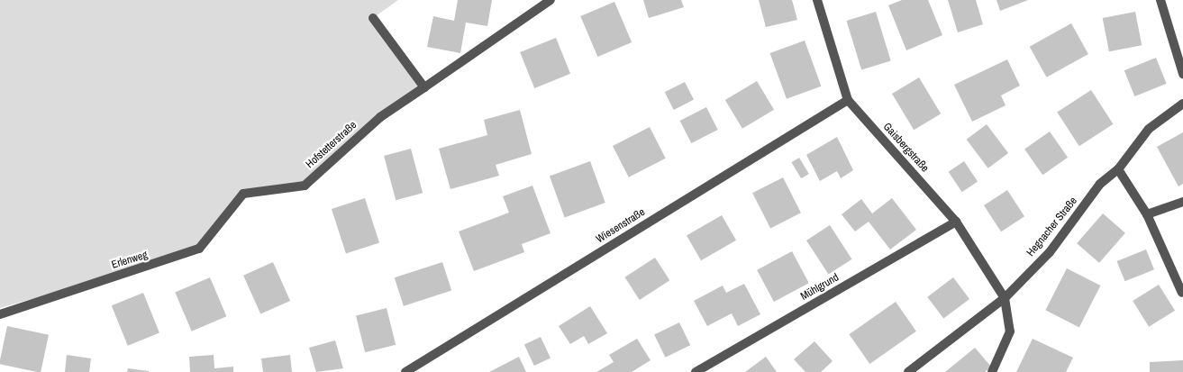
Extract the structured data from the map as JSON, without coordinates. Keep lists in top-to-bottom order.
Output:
{
  "streets": {
    "street": [
      "Hofstetterstraße",
      "Gaisbergstraße",
      "Wiesenstraße",
      "Hegnacher Straße",
      "Erlenweg",
      "Mühlgrund"
    ]
  },
  "crossings": [
    ["Hofstetterstraße", "Erlenweg"],
    ["Gaisbergstraße", "Wiesenstraße"],
    ["Gaisbergstraße", "Hegnacher Straße"],
    ["Gaisbergstraße", "Mühlgrund"]
  ]
}
